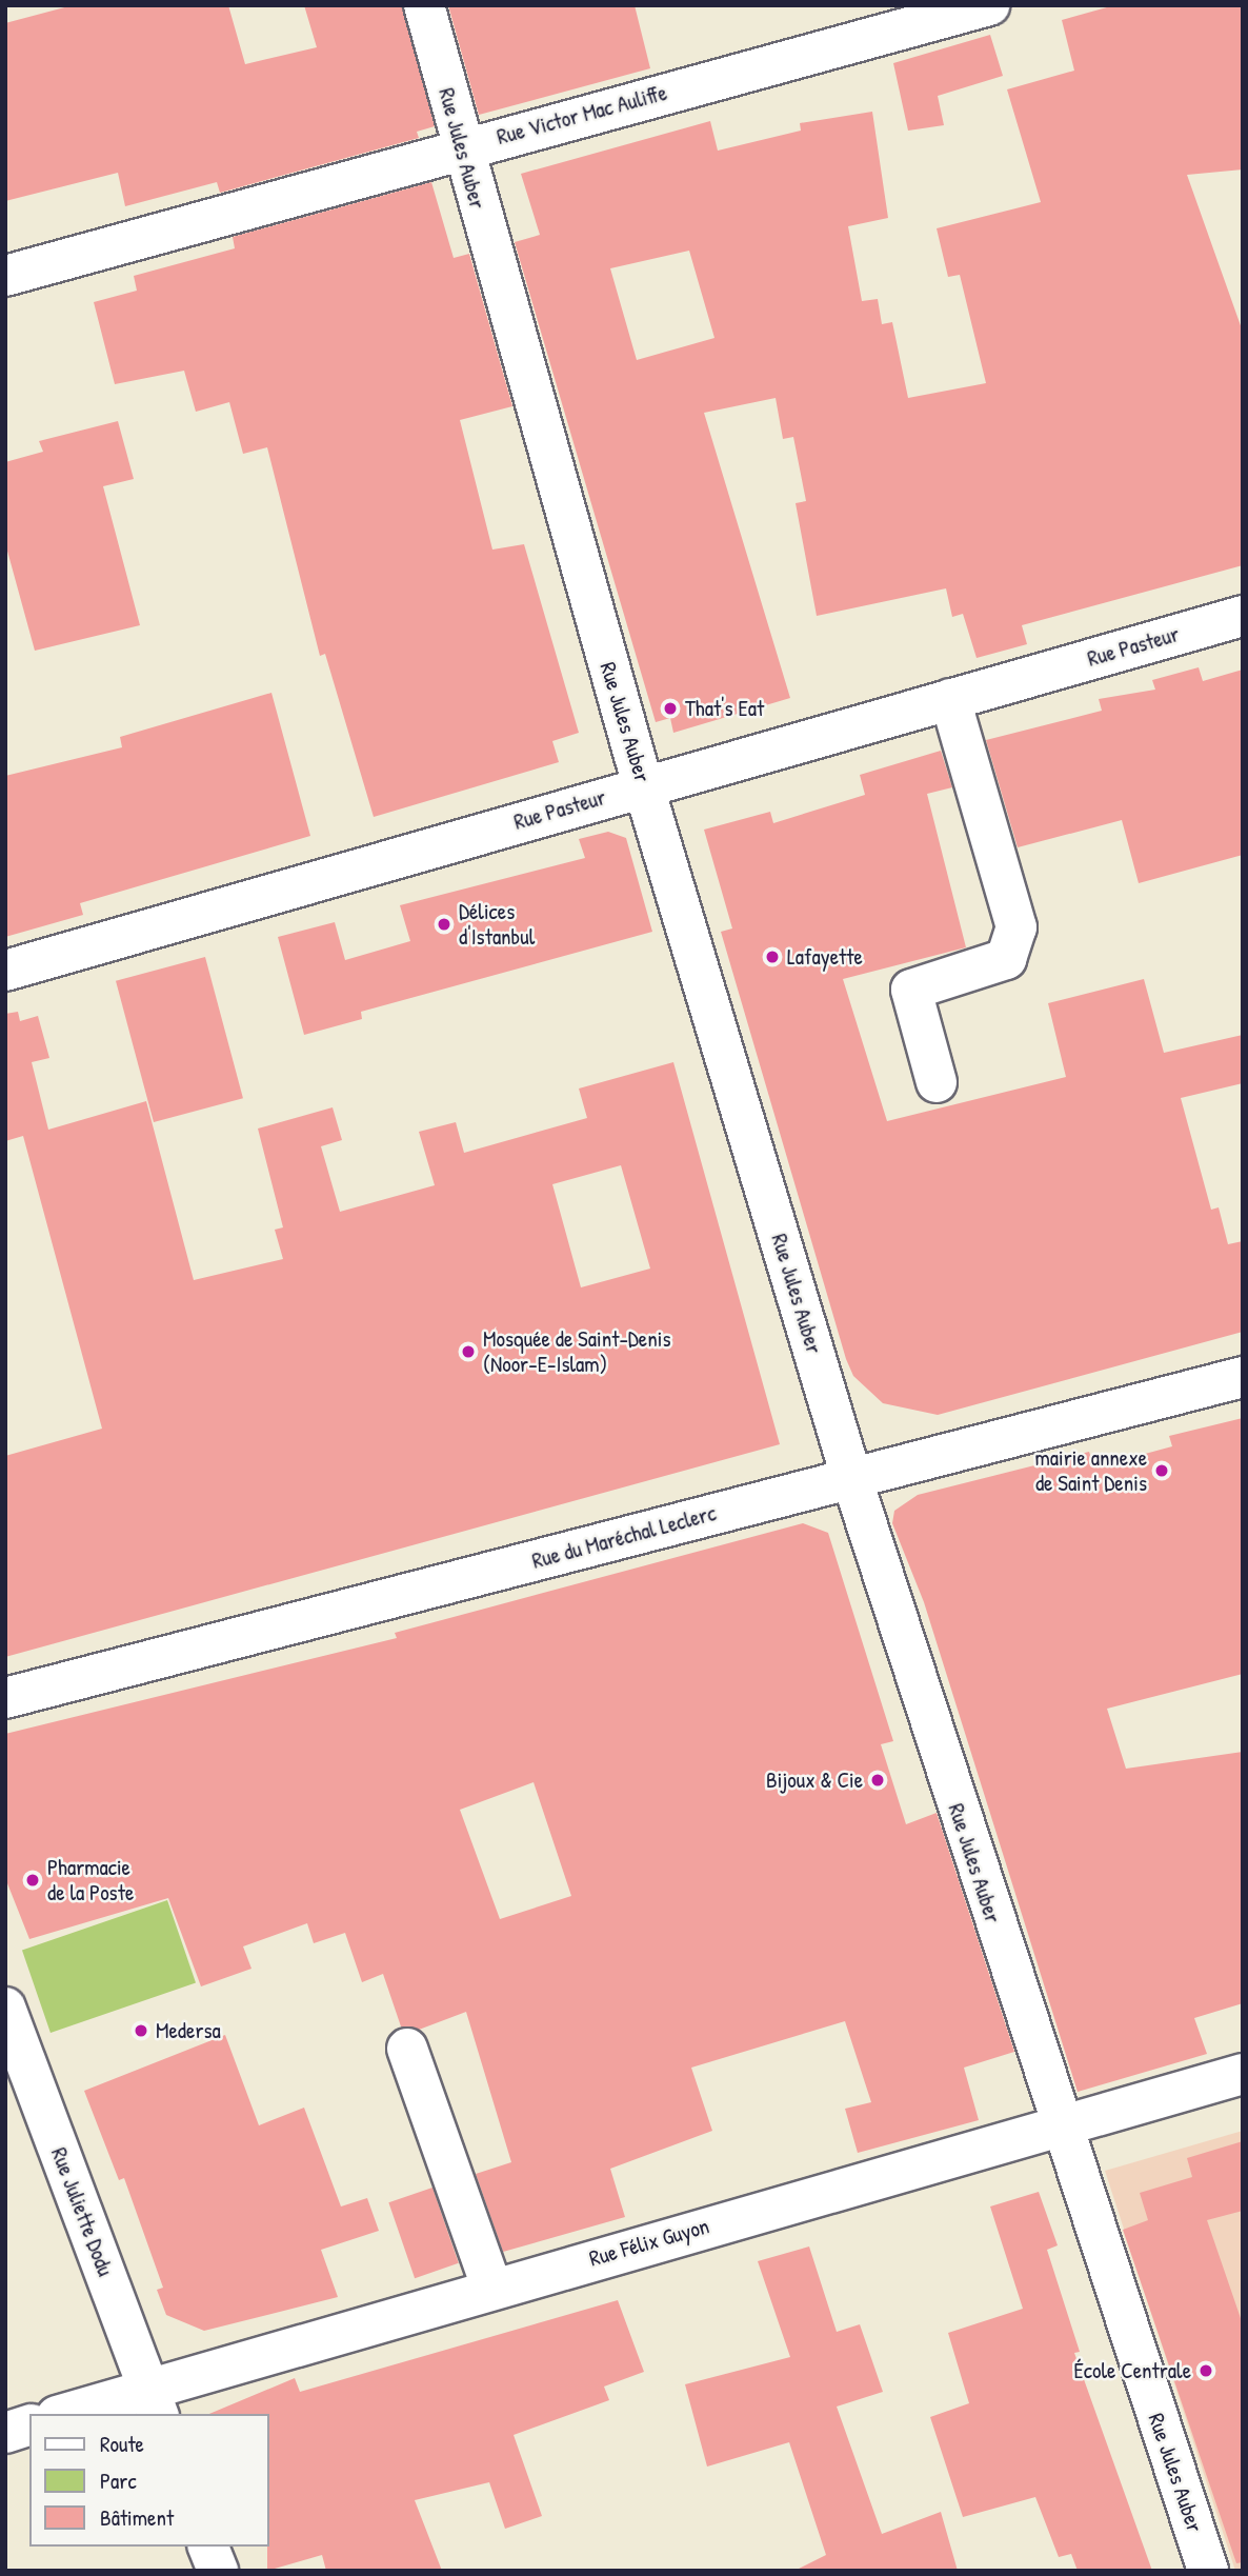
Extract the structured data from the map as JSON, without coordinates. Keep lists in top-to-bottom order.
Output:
{
  "streets": {
    "street": [
      "Rue Victor Mac Auliffe",
      "Rue Jules Auber",
      "Rue Pasteur",
      "Rue du Maréchal Leclerc",
      "Rue Juliette Dodu",
      "Rue Félix Guyon"
    ]
  },
  "crossings": [
    ["Rue Victor Mac Auliffe", "Rue Jules Auber"],
    ["Rue Jules Auber", "Rue Pasteur"],
    ["Rue Jules Auber", "Rue du Maréchal Leclerc"],
    ["Rue Jules Auber", "Rue Félix Guyon"],
    ["Rue Juliette Dodu", "Rue Félix Guyon"]
  ],
  "places": [
    "That's Eat",
    "Délices d'Istanbul",
    "Lafayette",
    "Mosquée de Saint-Denis (Noor-E-Islam)",
    "mairie annexe de Saint Denis",
    "Bijoux & Cie",
    "Pharmacie de la Poste",
    "Medersa",
    "École Centrale"
  ],
  "legend": ["Route", "Parc", "Bâtiment"]
}
